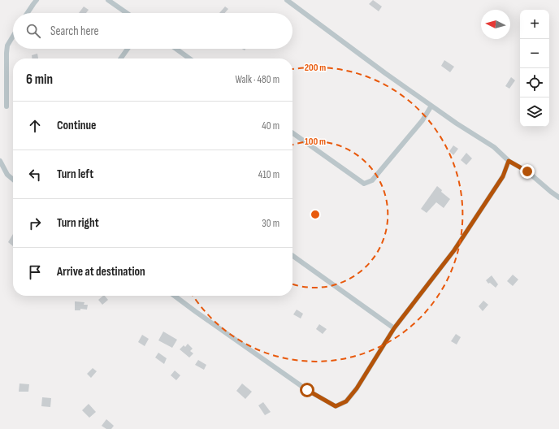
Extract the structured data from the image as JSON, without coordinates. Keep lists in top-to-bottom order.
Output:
{
  "north": "left",
  "page": {
    "map_buttons": ["+", "−"],
    "search": "Search here",
    "heading": ["6 min", "Walk · 480 m"],
    "list": [
      ["Continue", "40 m"],
      ["Turn left", "410 m"],
      ["Turn right", "30 m"],
      "Arrive at destination"
    ]
  },
  "rings": ["200 m", "100 m"]
}
